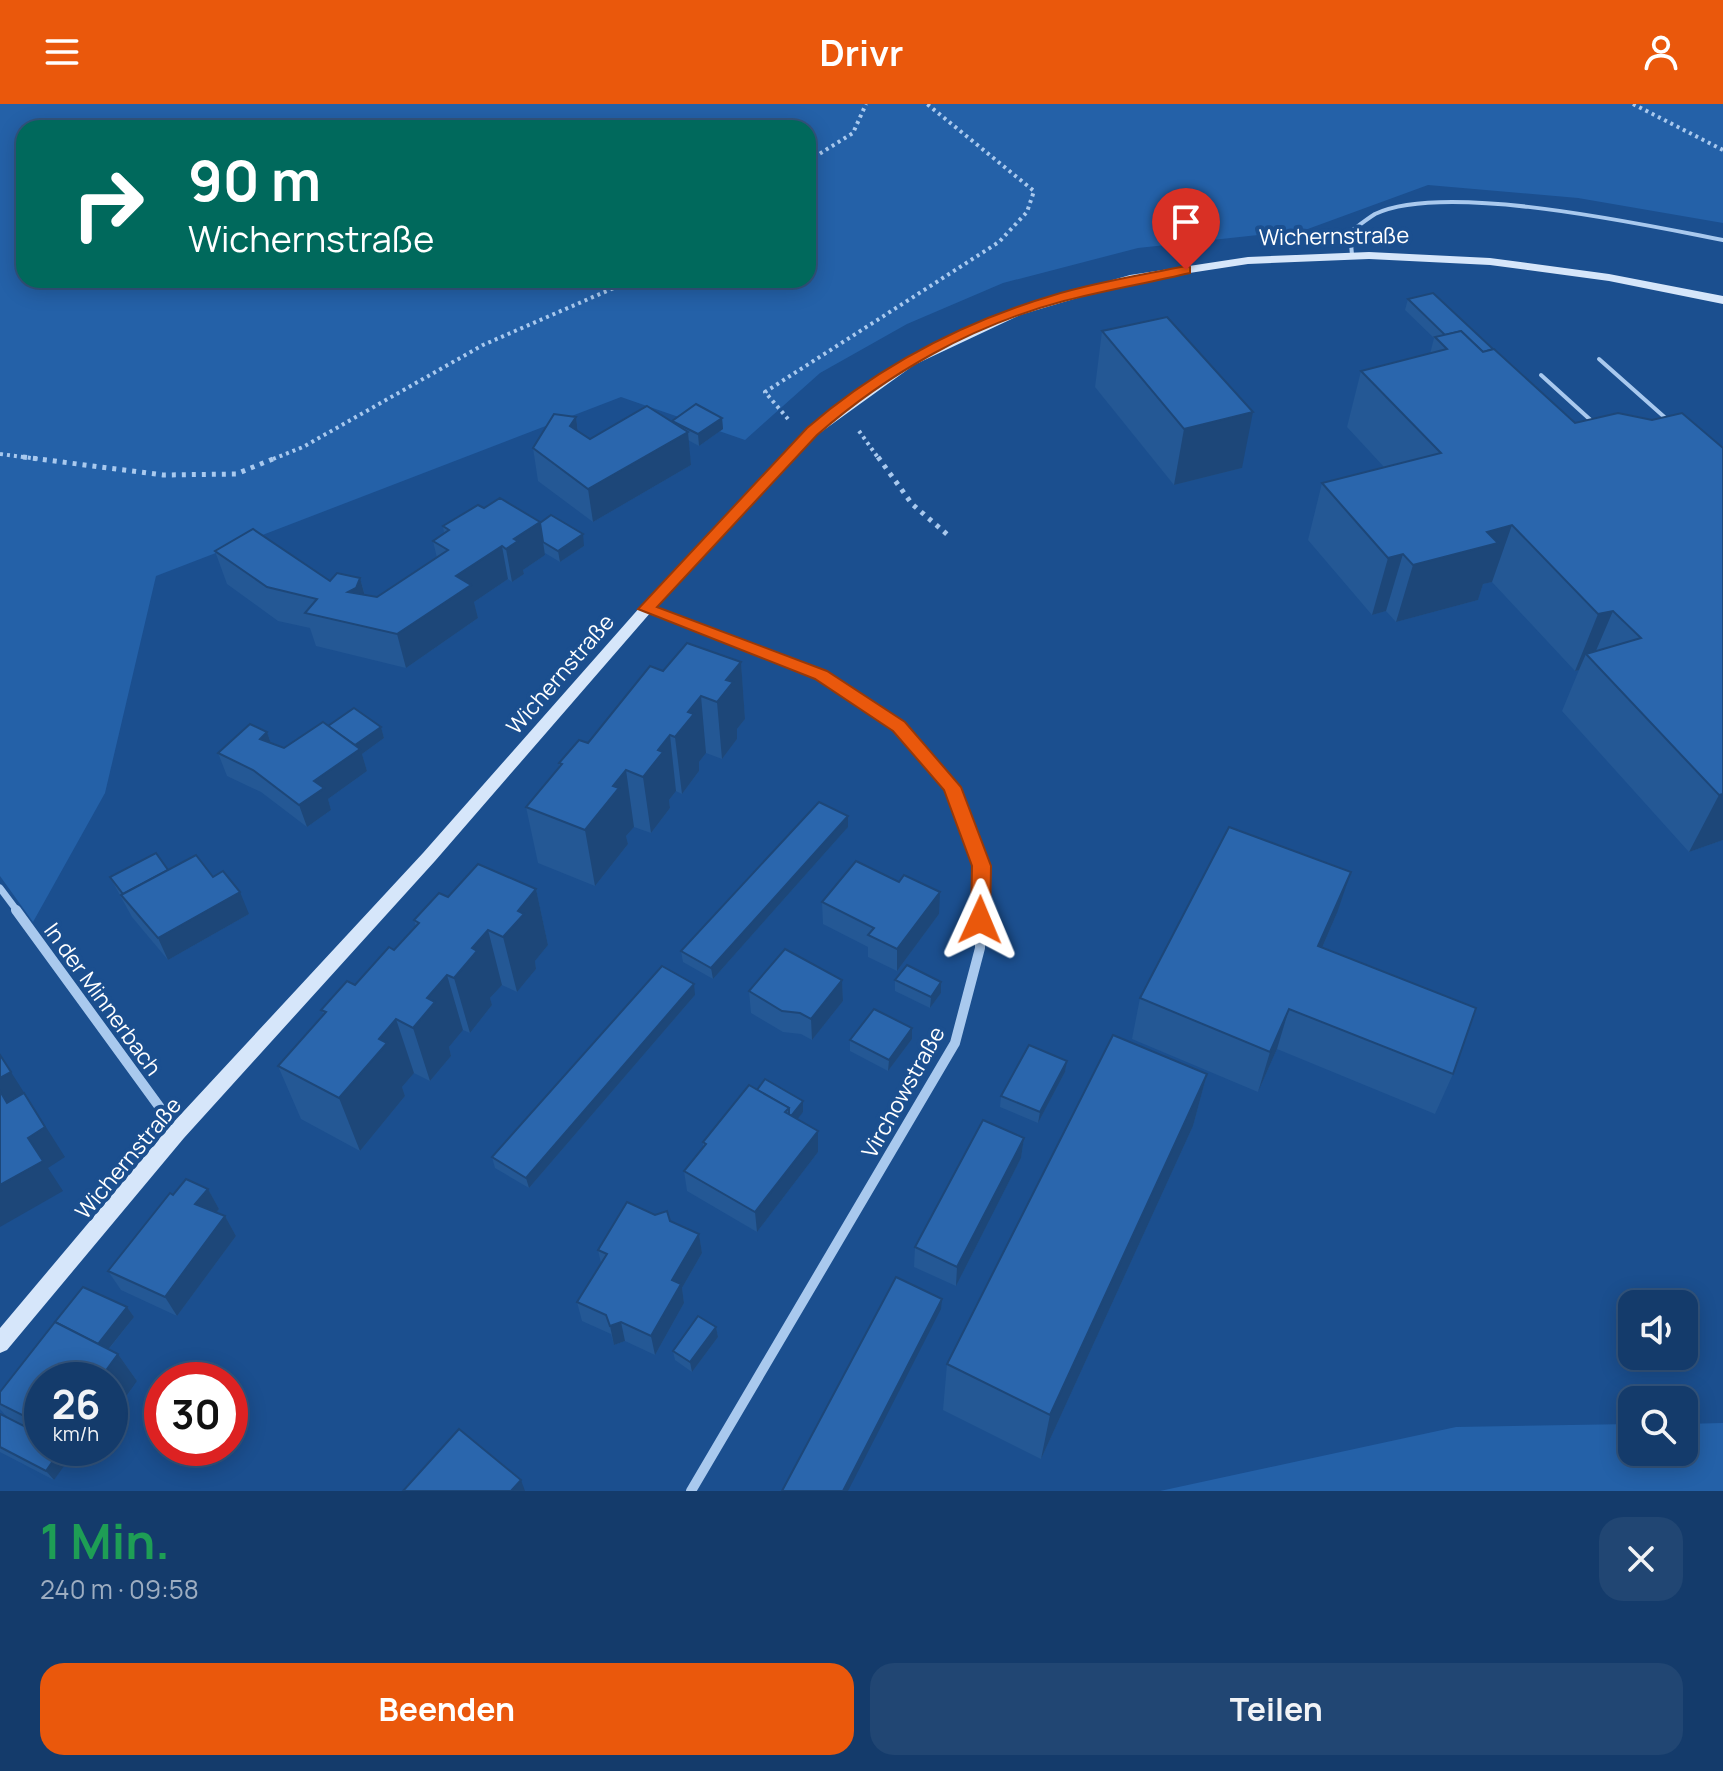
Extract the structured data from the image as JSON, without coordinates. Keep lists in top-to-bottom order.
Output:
{
  "streets": {
    "street": ["Wichernstraße", "In der Minnerbach", "Virchowstraße"]
  },
  "crossings": [
    ["Wichernstraße", "In der Minnerbach"],
    ["Wichernstraße", "Virchowstraße"]
  ],
  "page": {
    "header": "Drivr",
    "turn": ["90 m", "Wichernstraße"],
    "speed": "26 km/h",
    "limit": "30",
    "heading": ["1 Min.", "240 m · 09:58"],
    "buttons": ["Beenden", "Teilen"]
  }
}
